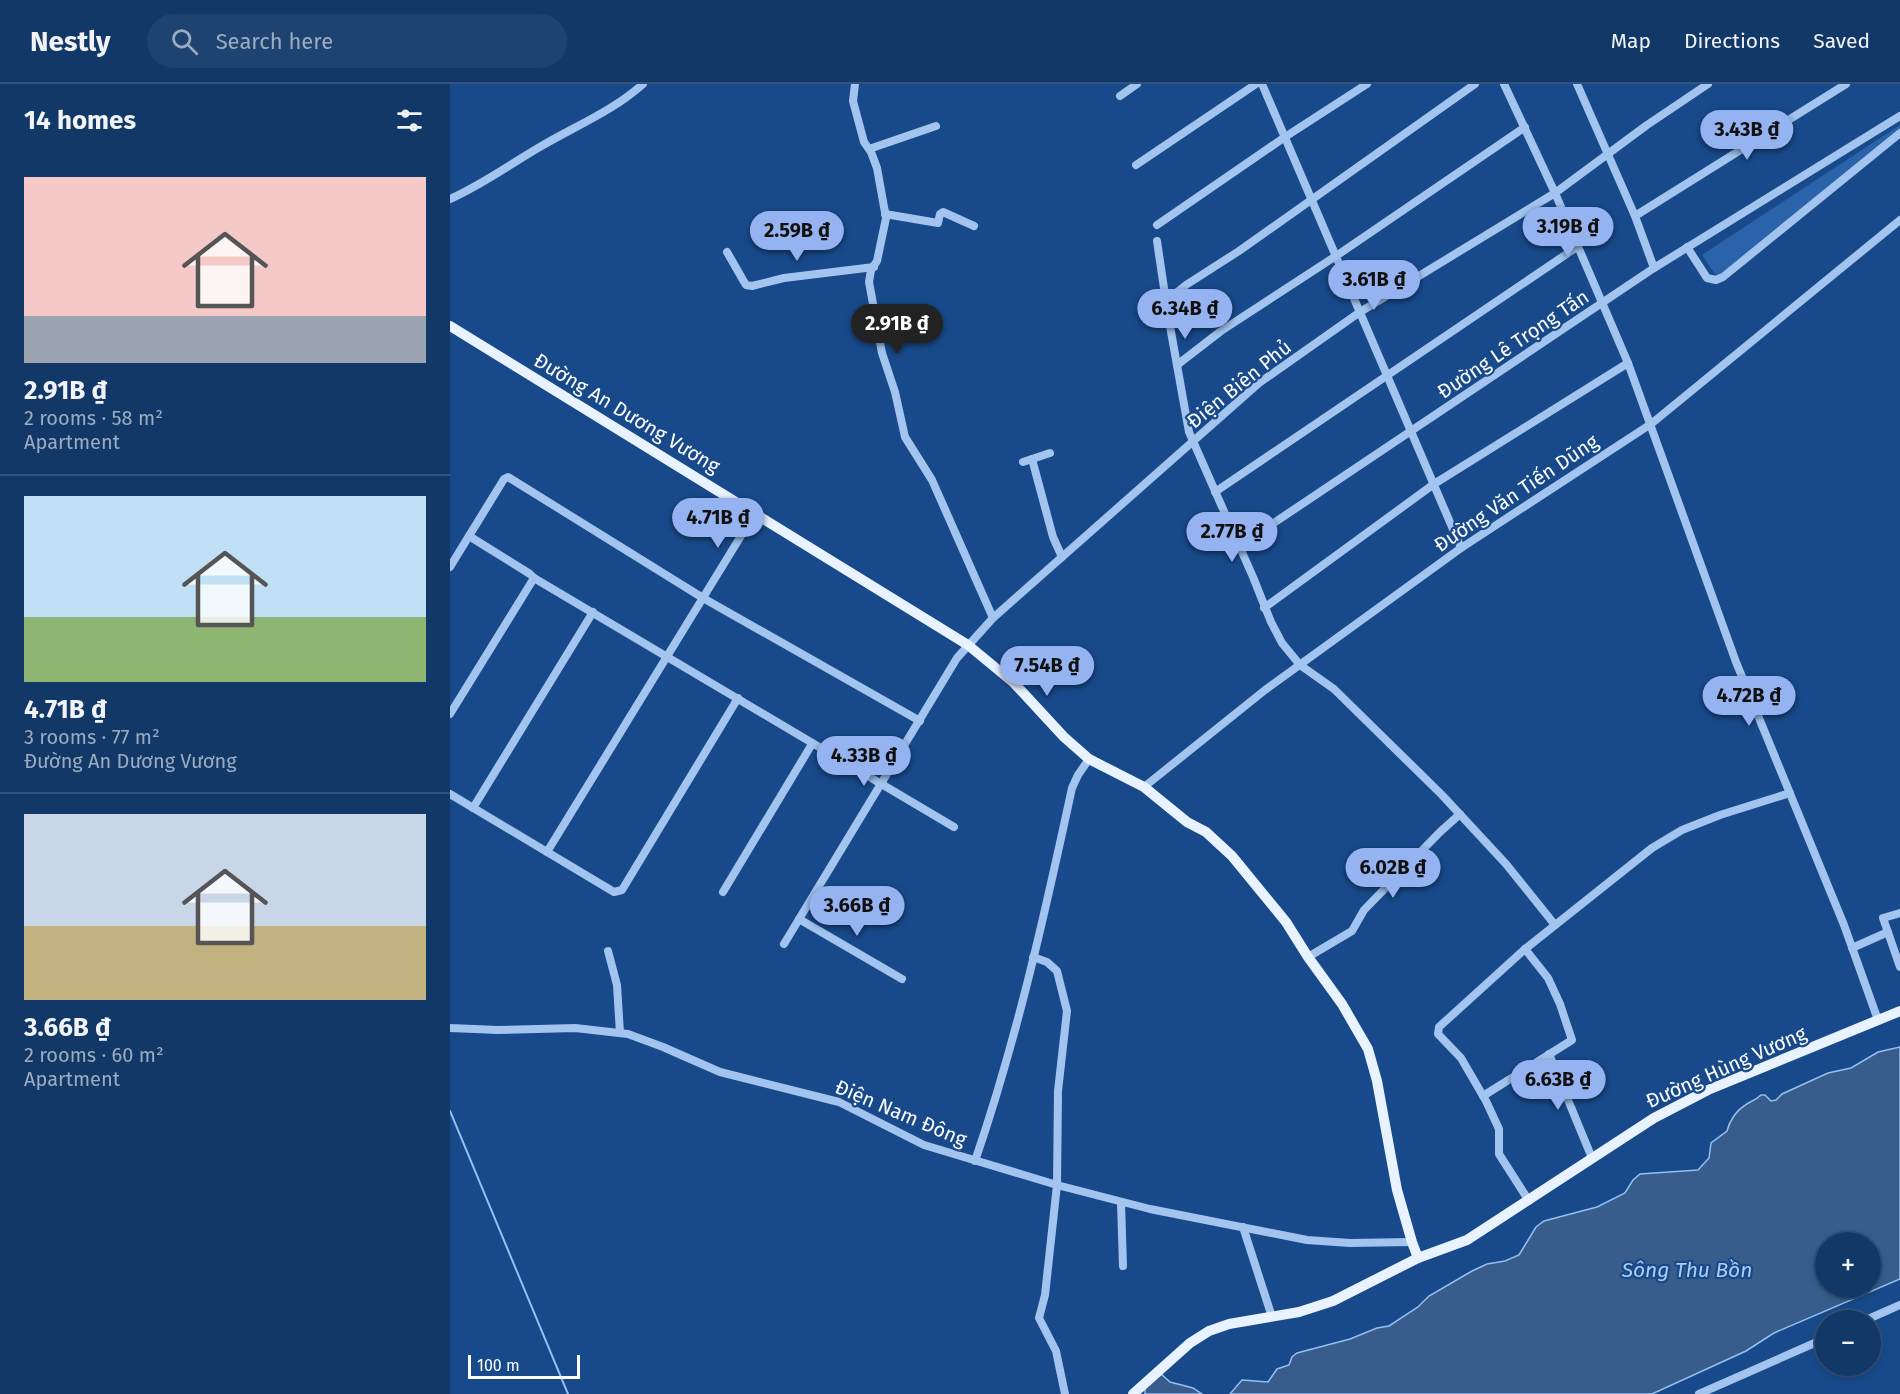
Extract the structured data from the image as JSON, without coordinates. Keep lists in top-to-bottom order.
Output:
{
  "streets": {
    "main road": ["Đường An Dương Vương", "Đường Hùng Vương"],
    "street": [
      "Đường Lê Trọng Tấn",
      "Điện Biên Phủ",
      "Đường Văn Tiến Dũng",
      "Điện Nam Đông"
    ]
  },
  "crossings": [
    ["Điện Biên Phủ", "Đường An Dương Vương"],
    ["Đường An Dương Vương", "Đường Văn Tiến Dũng"],
    ["Đường An Dương Vương", "Đường Hùng Vương"],
    ["Đường An Dương Vương", "Điện Nam Đông"]
  ],
  "water": ["Sông Thu Bồn"],
  "scale_bar": "100 m",
  "page": {
    "header": "Nestly",
    "search": "Search here",
    "nav": ["Map", "Directions", "Saved"],
    "heading": "14 homes",
    "price": [
      "3.43B ₫",
      "3.19B ₫",
      "2.59B ₫",
      "3.61B ₫",
      "6.34B ₫",
      "2.91B ₫",
      "4.71B ₫",
      "2.77B ₫",
      "7.54B ₫",
      "4.72B ₫",
      "4.33B ₫",
      "6.02B ₫",
      "3.66B ₫",
      "6.63B ₫"
    ],
    "list": [
      {
        "name": "2.91B ₫",
        "note": "2 rooms · 58 m² · Apartment"
      },
      {
        "name": "4.71B ₫",
        "note": "3 rooms · 77 m² · Đường An Dương Vương"
      },
      {
        "name": "3.66B ₫",
        "note": "2 rooms · 60 m² · Apartment"
      }
    ],
    "map_buttons": ["+", "−"],
    "scale": "100 m"
  }
}
